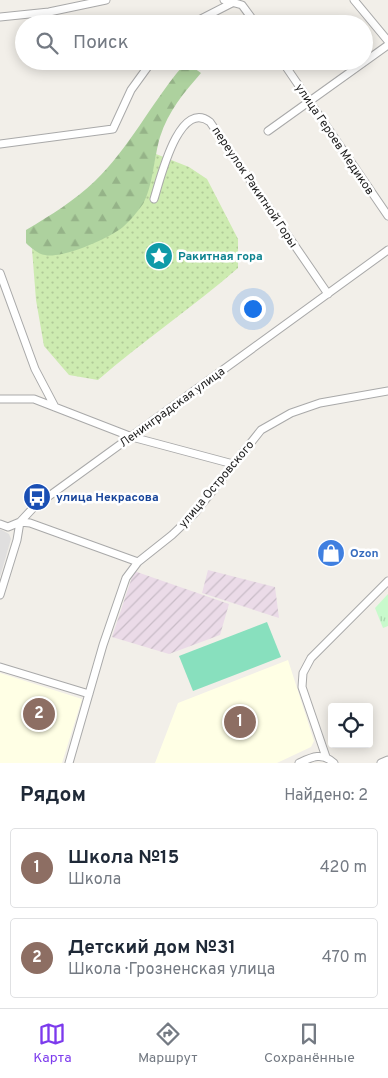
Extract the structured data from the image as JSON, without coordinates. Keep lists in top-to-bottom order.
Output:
{
  "streets": {
    "street": [
      "улица Героев Медиков",
      "переулок Ракитной Горы",
      "Ленинградская улица",
      "улица Островского"
    ]
  },
  "crossings": [
    ["переулок Ракитной Горы", "Ленинградская улица"]
  ],
  "places": {
    "place": ["Ракитная гора"],
    "bus stop": ["улица Некрасова"],
    "shop": ["Ozon"]
  },
  "page": {
    "search": "Поиск",
    "pins": ["2", "1"],
    "heading": ["Рядом", "Найдено: 2"],
    "list": [
      {
        "mark": "1",
        "name": "Школа №15",
        "note": "Школа",
        "value": "420 m"
      },
      {
        "mark": "2",
        "name": "Детский дом №31",
        "note": "Школа · Грозненская улица",
        "value": "470 m"
      }
    ],
    "nav": ["Карта", "Маршрут", "Сохранённые"]
  }
}
